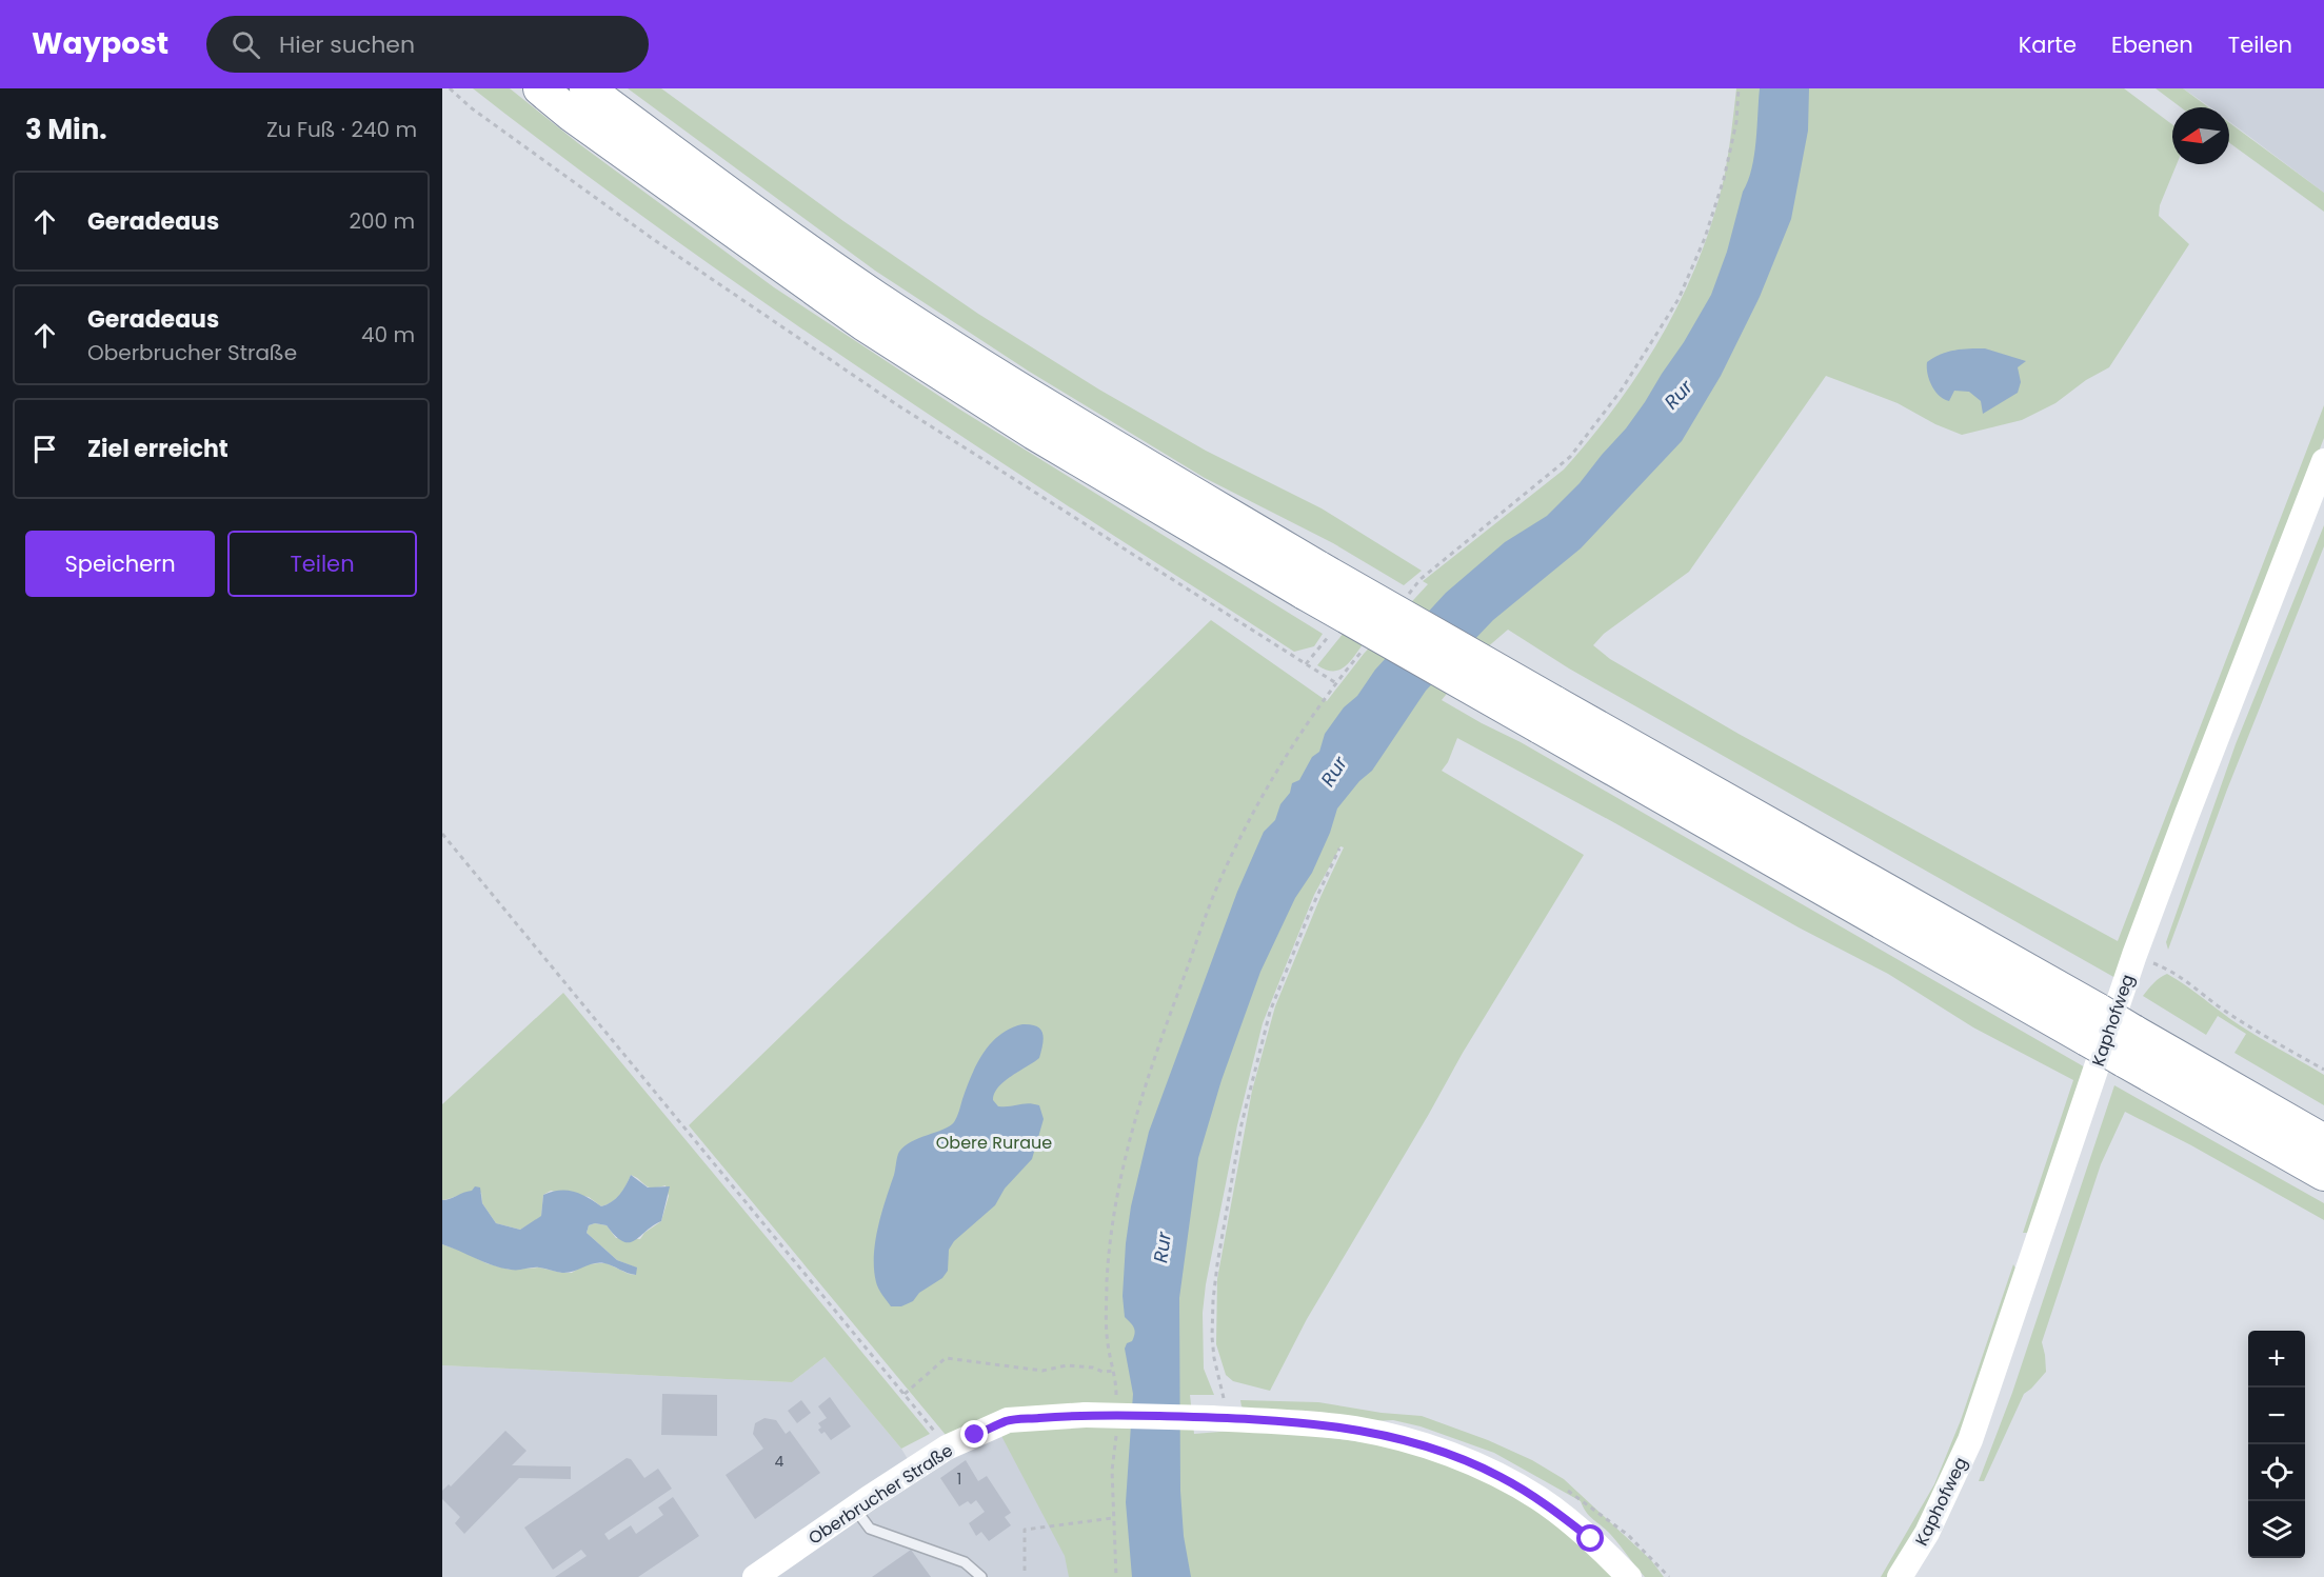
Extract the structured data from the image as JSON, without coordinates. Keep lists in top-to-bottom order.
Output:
{
  "streets": {
    "main road": ["Kaphofweg", "Oberbrucher Straße"]
  },
  "water": ["Rur"],
  "parks": ["Obere Ruraue"],
  "house_numbers": ["4", "1"],
  "north": "left",
  "page": {
    "header": "Waypost",
    "search": "Hier suchen",
    "nav": ["Karte", "Ebenen", "Teilen"],
    "heading": ["3 Min.", "Zu Fuß · 240 m"],
    "list": [
      ["Geradeaus", "200 m"],
      ["Geradeaus", "Oberbrucher Straße", "40 m"],
      "Ziel erreicht"
    ],
    "buttons": ["Speichern", "Teilen"],
    "map_buttons": ["+", "−"]
  }
}
